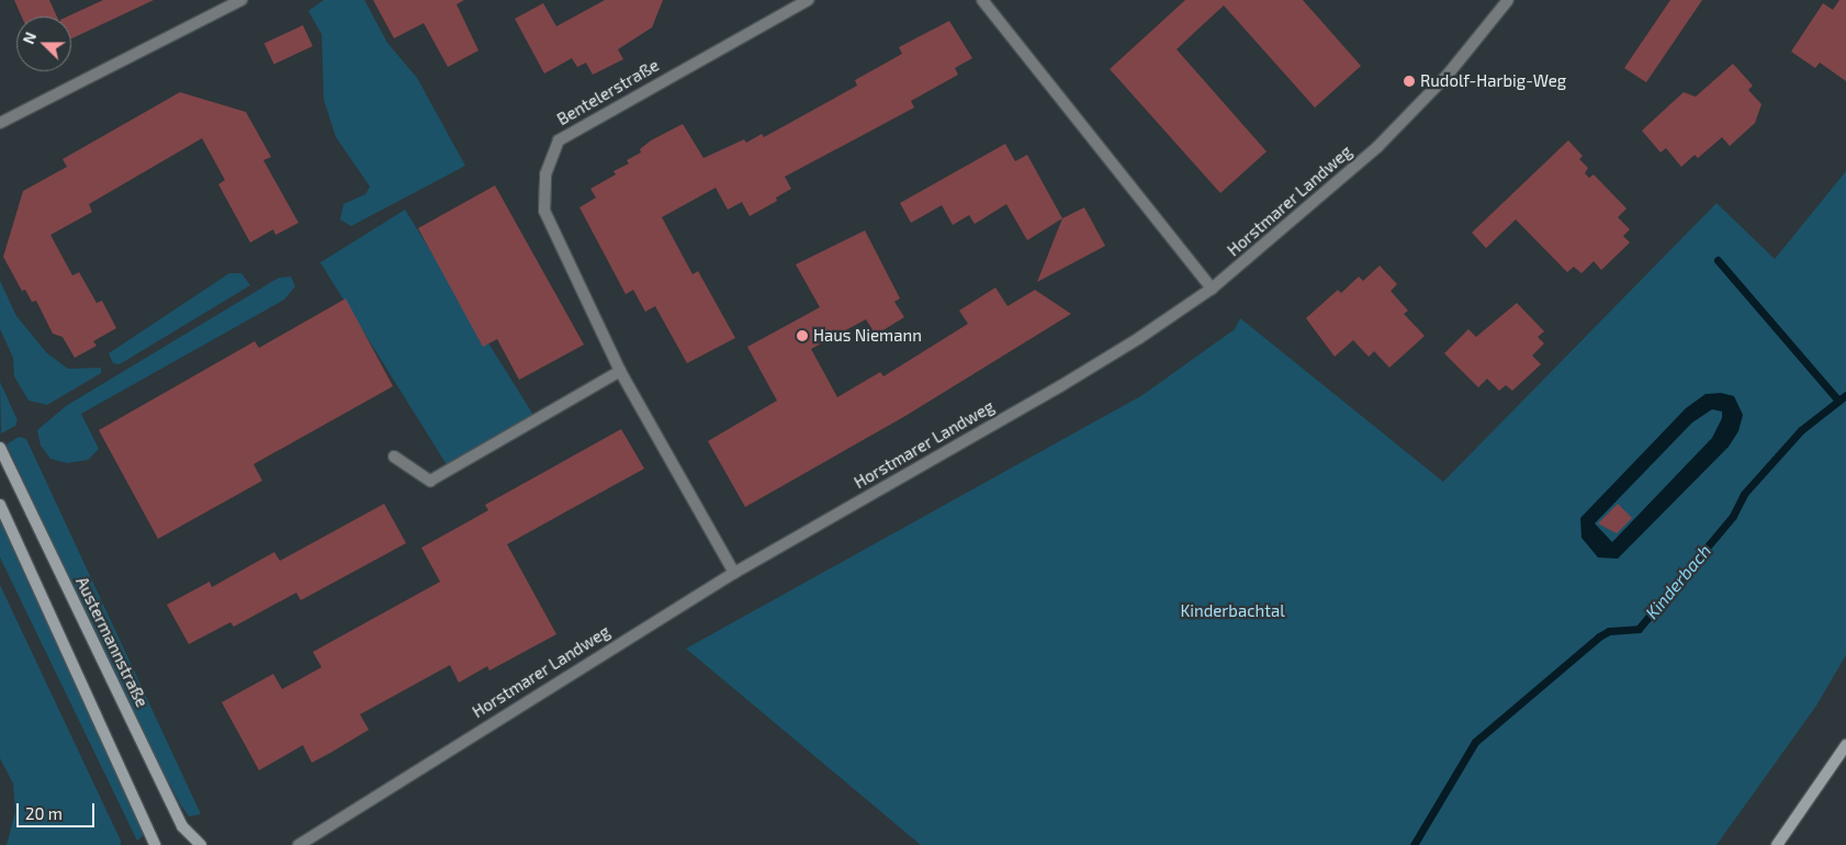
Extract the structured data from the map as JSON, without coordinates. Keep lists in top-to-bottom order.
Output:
{
  "streets": {
    "main road": ["Austermannstraße"],
    "street": ["Bentelerstraße", "Horstmarer Landweg"]
  },
  "crossings": [
    ["Bentelerstraße", "Horstmarer Landweg"]
  ],
  "water": ["Kinderbach"],
  "parks": ["Kinderbachtal"],
  "places": ["Rudolf-Harbig-Weg", "Haus Niemann"],
  "scale_bar": "20 m",
  "north": "left"
}
